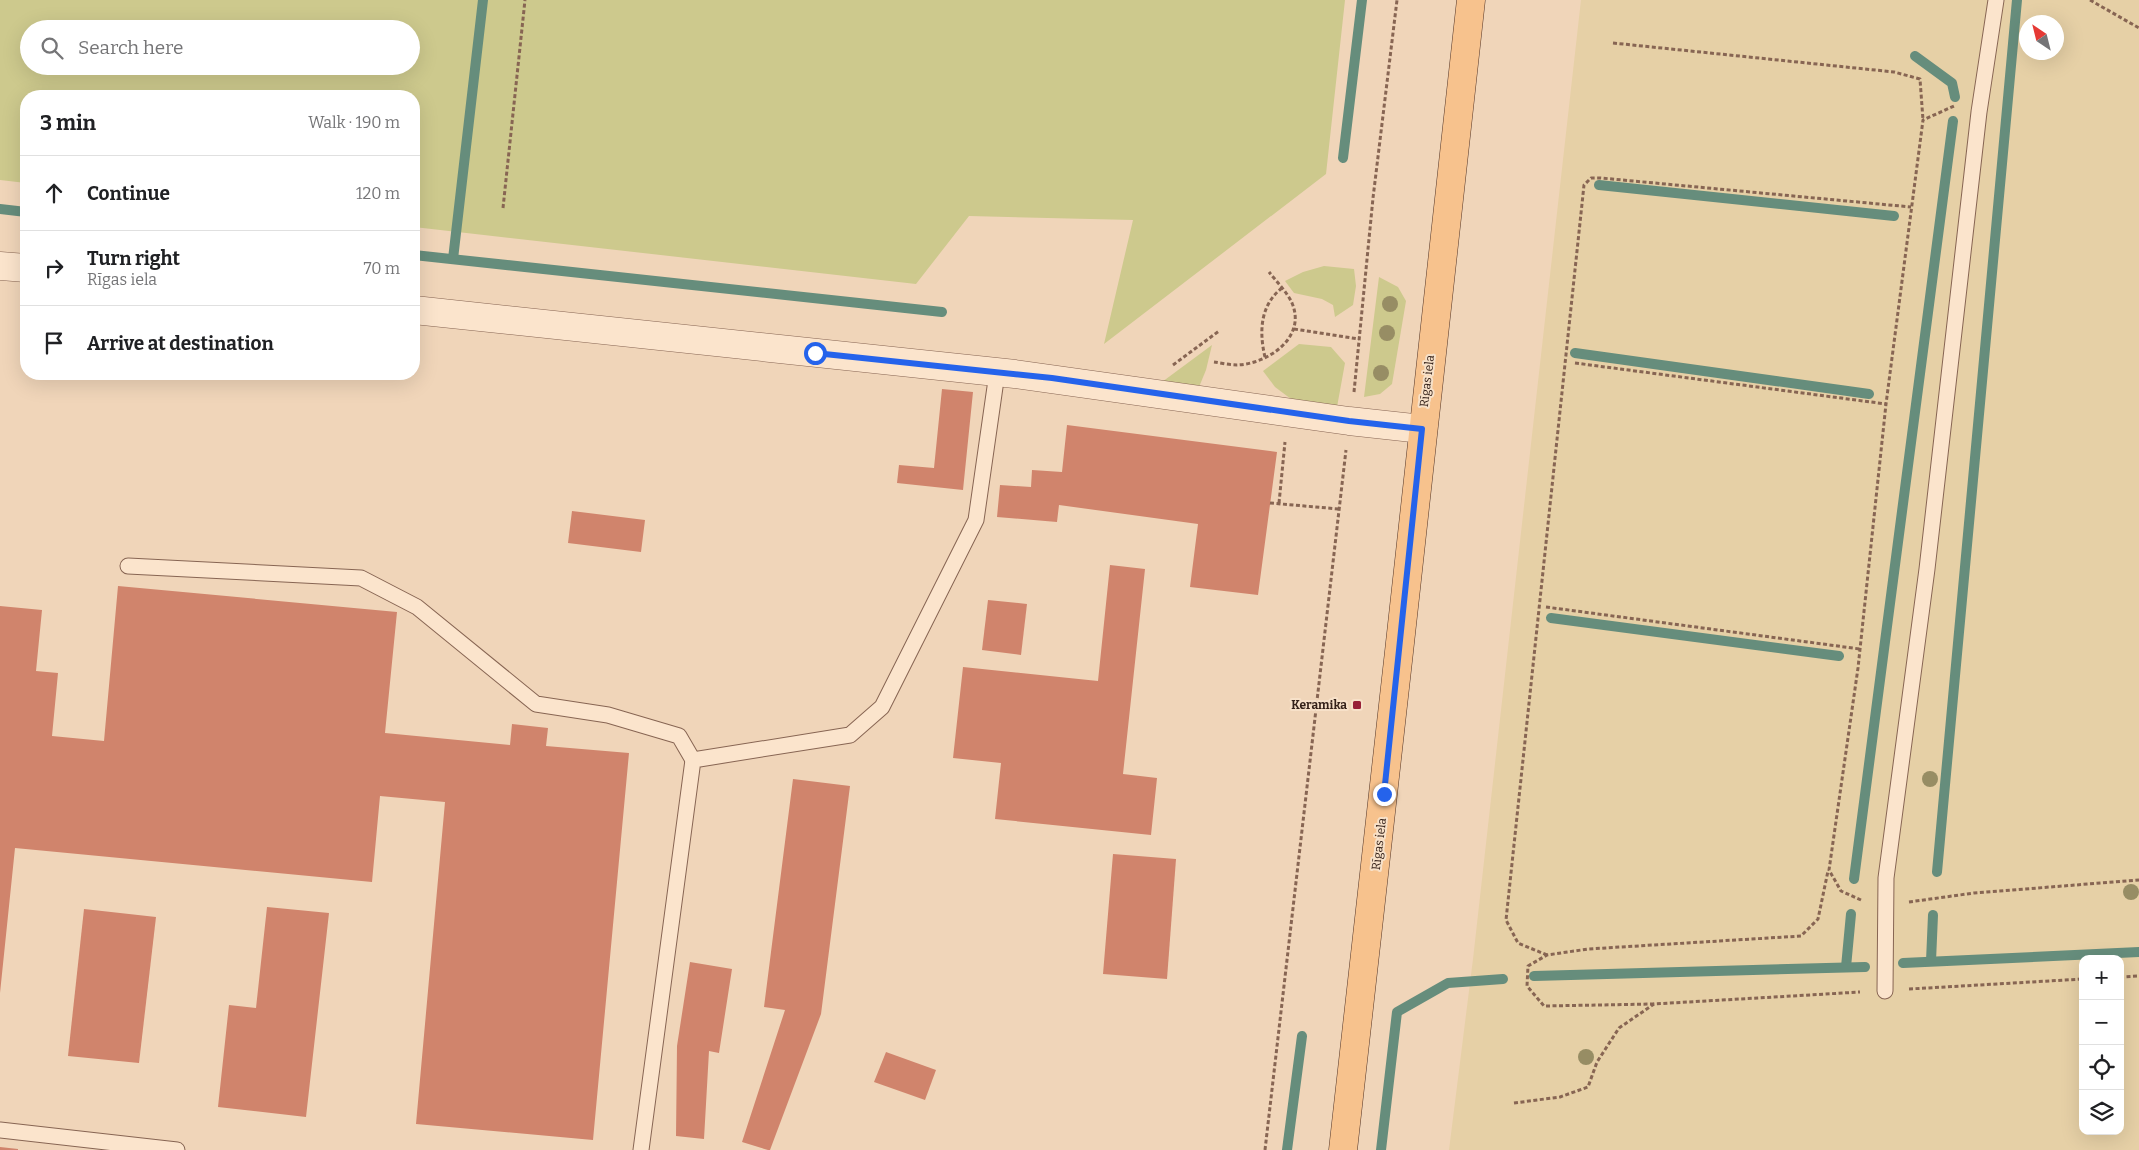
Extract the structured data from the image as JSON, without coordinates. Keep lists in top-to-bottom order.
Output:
{
  "streets": {
    "main road": ["Rīgas iela"]
  },
  "places": {
    "transit": ["Keramika"]
  },
  "north": "top left",
  "page": {
    "search": "Search here",
    "heading": ["3 min", "Walk · 190 m"],
    "list": [
      ["Continue", "120 m"],
      ["Turn right", "Rīgas iela", "70 m"],
      "Arrive at destination"
    ],
    "map_buttons": ["+", "−"]
  }
}
